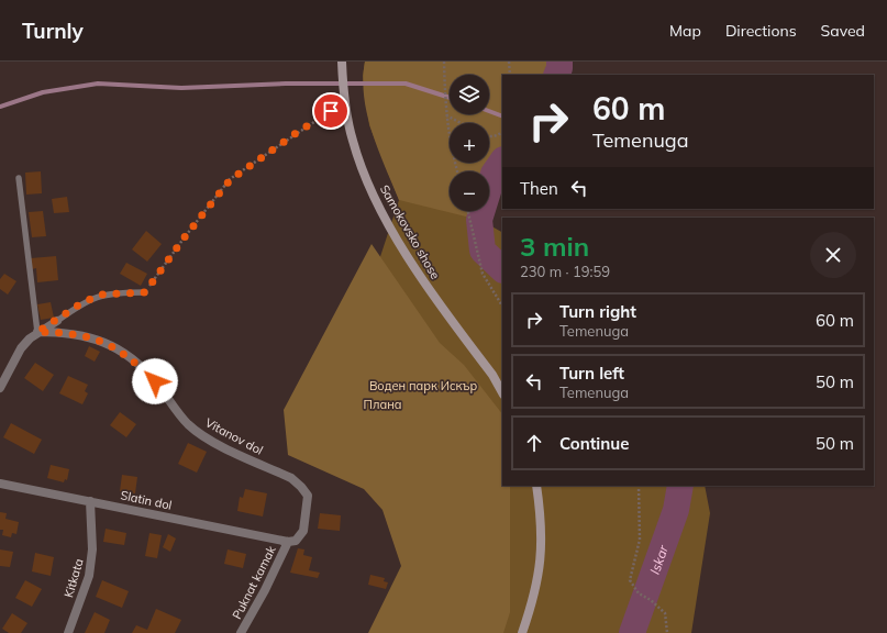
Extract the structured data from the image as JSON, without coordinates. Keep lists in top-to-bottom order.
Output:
{
  "streets": {
    "main road": ["Samokovsko shose"],
    "street": [
      "Vitanov dol",
      "Slatin dol",
      "Kitkata",
      "Puknat kamak"
    ]
  },
  "crossings": [
    ["Vitanov dol", "Slatin dol"],
    ["Vitanov dol", "Puknat kamak"],
    ["Slatin dol", "Kitkata"],
    ["Slatin dol", "Puknat kamak"]
  ],
  "water": ["Iskar"],
  "parks": ["Воден парк Искър", "Плана"],
  "page": {
    "header": "Turnly",
    "nav": ["Map", "Directions", "Saved"],
    "map_buttons": ["+", "−"],
    "turn": ["60 m", "Temenuga"],
    "then": "Then",
    "heading": ["3 min", "230 m · 19:59"],
    "list": [
      {
        "name": "Turn right",
        "note": "Temenuga",
        "value": "60 m"
      },
      {
        "name": "Turn left",
        "note": "Temenuga",
        "value": "50 m"
      },
      {
        "name": "Continue",
        "value": "50 m"
      }
    ]
  }
}
